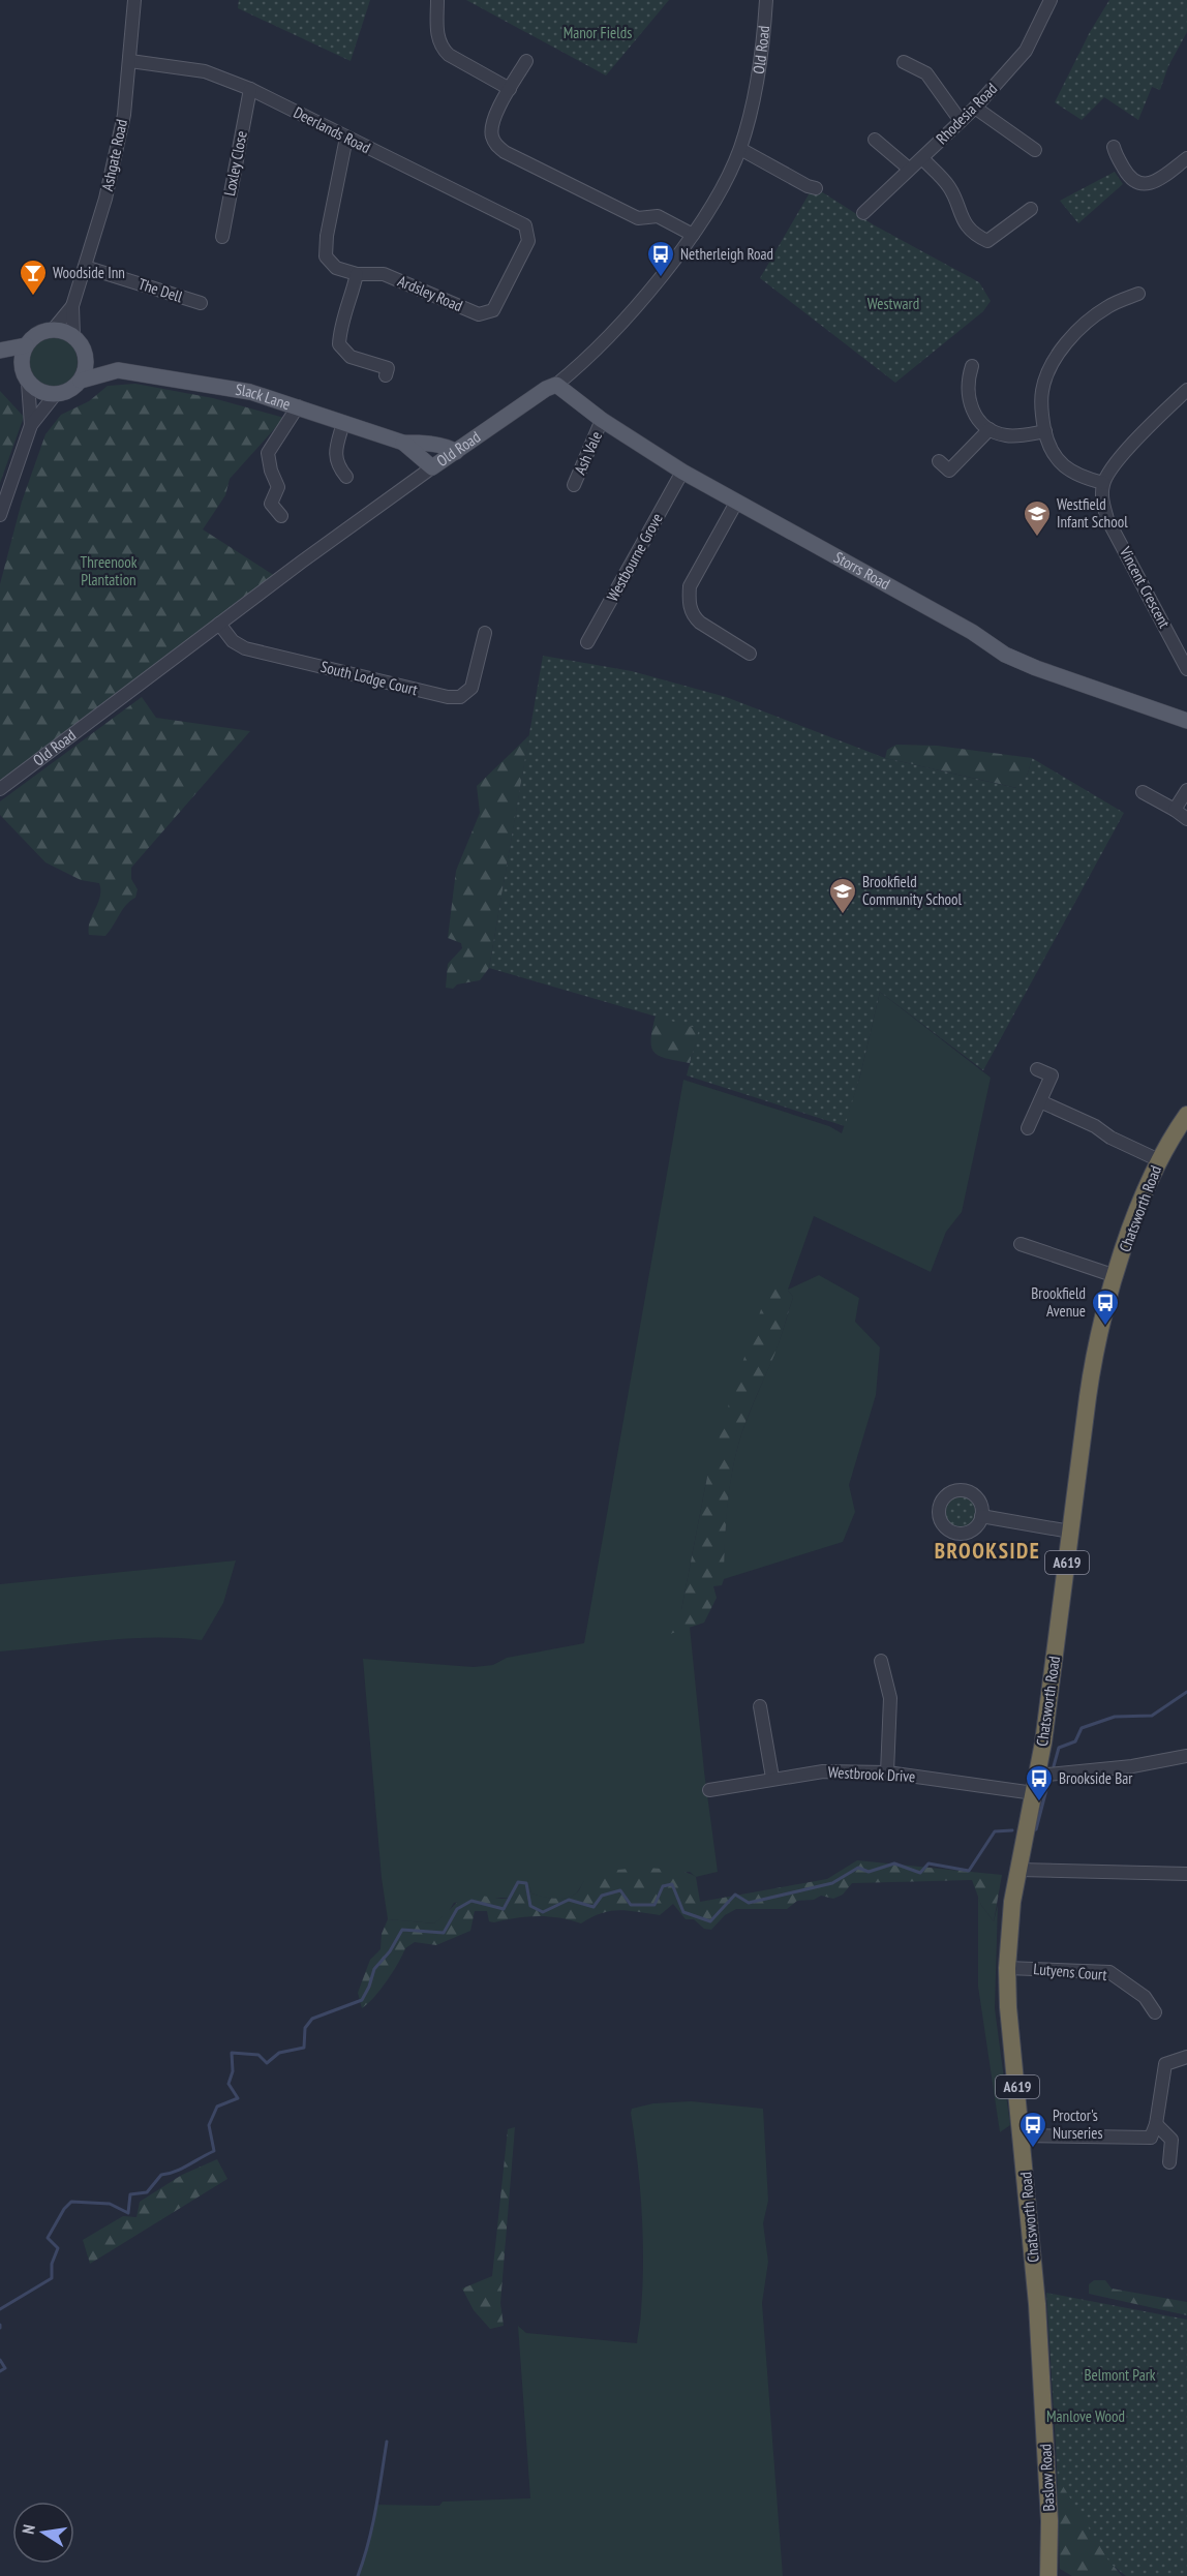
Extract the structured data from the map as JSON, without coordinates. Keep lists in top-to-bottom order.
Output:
{
  "streets": {
    "highway": ["Chatsworth Road", "A619", "Baslow Road"],
    "main road": ["Old Road", "Slack Lane", "Storrs Road"],
    "street": [
      "Rhodesia Road",
      "Deerlands Road",
      "Ashgate Road",
      "Loxley Close",
      "The Dell",
      "Ardsley Road",
      "Ash Vale",
      "Westbourne Grove",
      "Vincent Crescent",
      "South Lodge Court",
      "Westbrook Drive",
      "Lutyens Court"
    ]
  },
  "crossings": [
    ["Old Road", "Slack Lane"],
    ["Old Road", "Storrs Road"],
    ["Old Road", "South Lodge Court"],
    ["Deerlands Road", "Ashgate Road"],
    ["Deerlands Road", "Loxley Close"],
    ["Deerlands Road", "Ardsley Road"],
    ["Ashgate Road", "The Dell"],
    ["Ashgate Road", "Slack Lane"],
    ["Ash Vale", "Storrs Road"],
    ["Westbourne Grove", "Storrs Road"],
    ["Chatsworth Road", "Westbrook Drive"],
    ["Chatsworth Road", "Lutyens Court"],
    ["Chatsworth Road", "Baslow Road"]
  ],
  "districts": ["BROOKSIDE"],
  "parks": [
    "Manor Fields",
    "Westward",
    "Threenook Plantation",
    "Belmont Park",
    "Manlove Wood"
  ],
  "places": {
    "bus stop": [
      "Netherleigh Road",
      "Brookfield Avenue",
      "Brookside Bar",
      "Proctor's Nurseries"
    ],
    "bar": ["Woodside Inn"],
    "school or university": ["Westfield Infant School", "Brookfield Community School"]
  },
  "north": "left"
}
